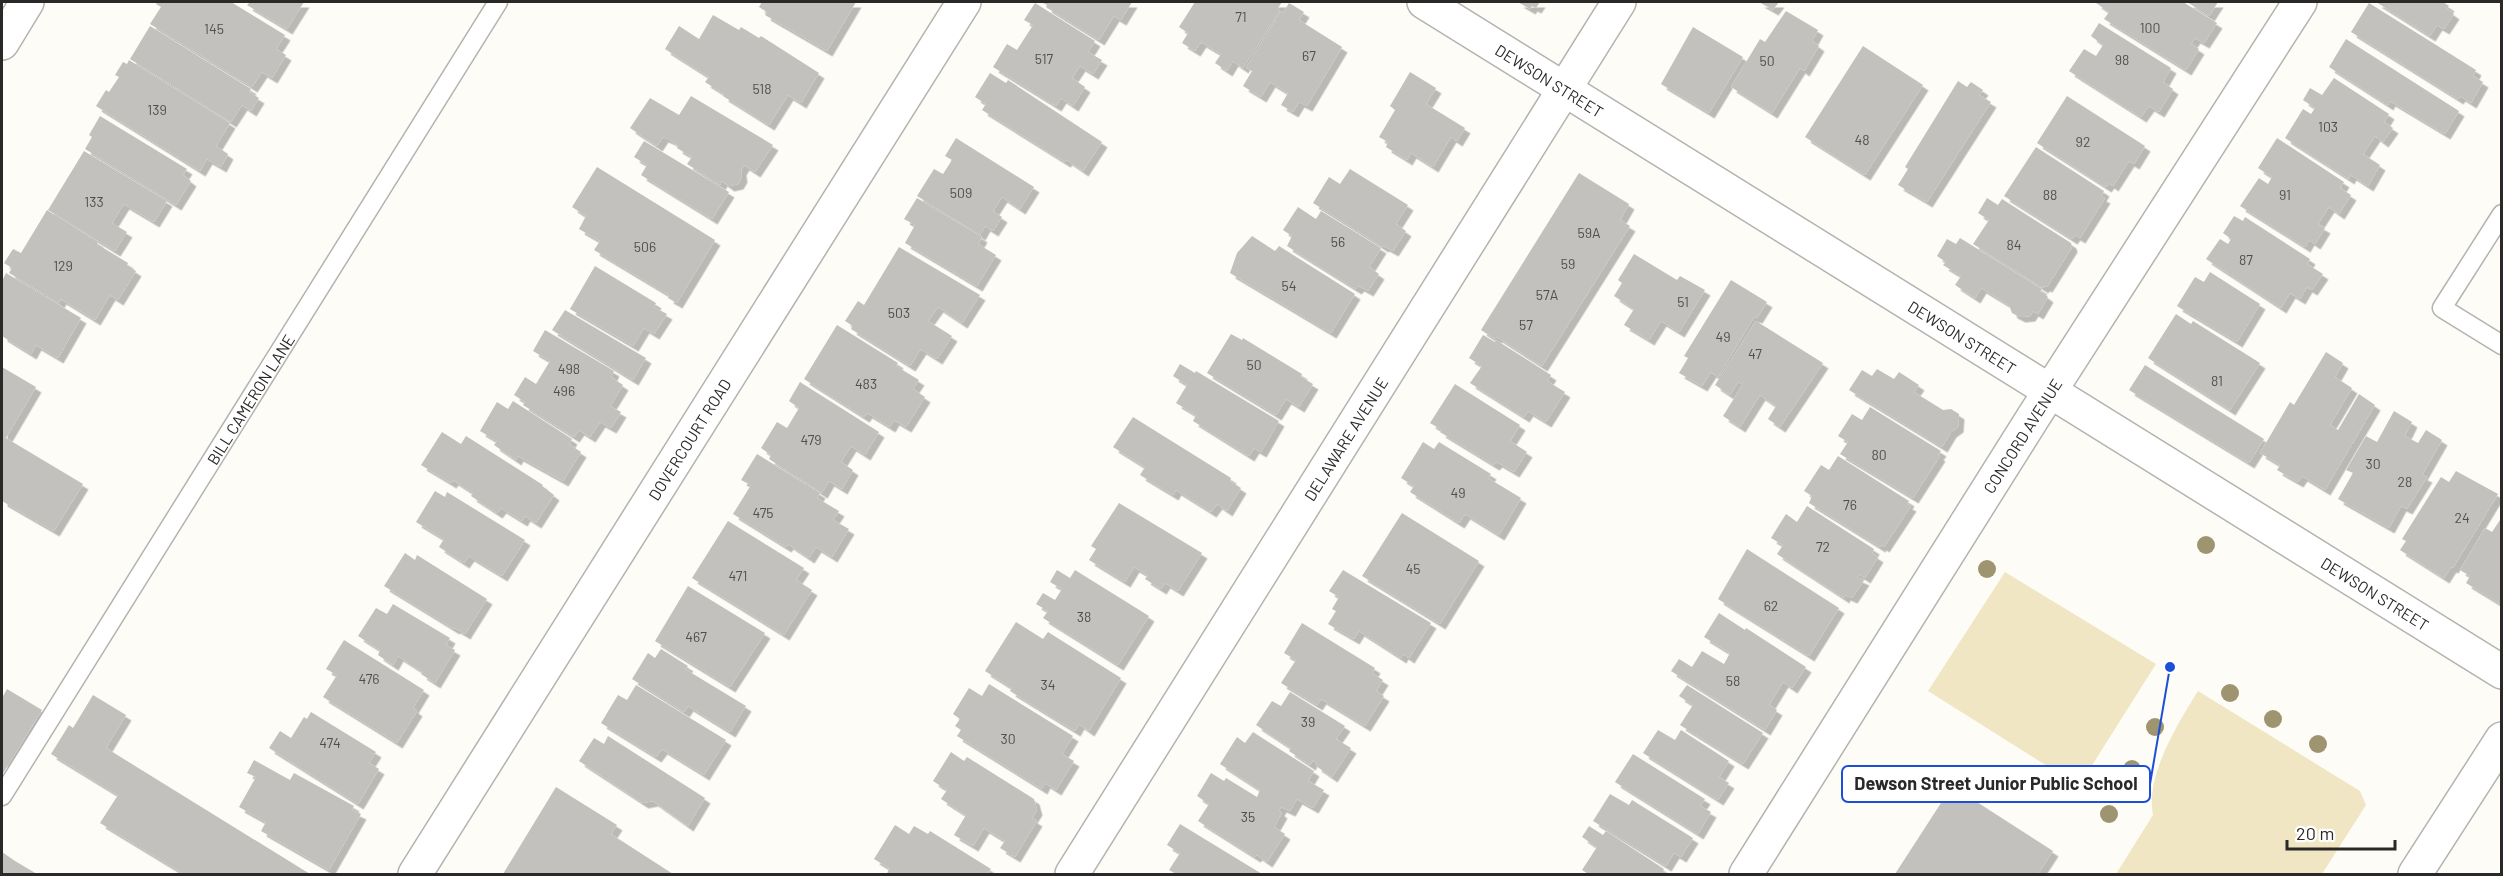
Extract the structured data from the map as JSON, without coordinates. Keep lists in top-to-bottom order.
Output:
{
  "streets": {
    "street": [
      "DEWSON STREET",
      "CONCORD AVENUE",
      "DOVERCOURT ROAD",
      "DELAWARE AVENUE"
    ],
    "lane": ["BILL CAMERON LANE"]
  },
  "crossings": [
    ["DEWSON STREET", "CONCORD AVENUE"],
    ["DEWSON STREET", "DELAWARE AVENUE"]
  ],
  "places": ["Dewson Street Junior Public School"],
  "house_numbers": [
    "71",
    "100",
    "145",
    "67",
    "517",
    "98",
    "50",
    "518",
    "139",
    "103",
    "48",
    "92",
    "509",
    "88",
    "91",
    "133",
    "59A",
    "56",
    "84",
    "506",
    "87",
    "59",
    "129",
    "54",
    "57A",
    "51",
    "503",
    "57",
    "49",
    "47",
    "50",
    "498",
    "81",
    "483",
    "496",
    "479",
    "80",
    "30",
    "28",
    "49",
    "76",
    "475",
    "24",
    "72",
    "45",
    "471",
    "62",
    "38",
    "467",
    "476",
    "58",
    "34",
    "39",
    "30",
    "474",
    "35"
  ],
  "scale_bar": "20 m"
}
